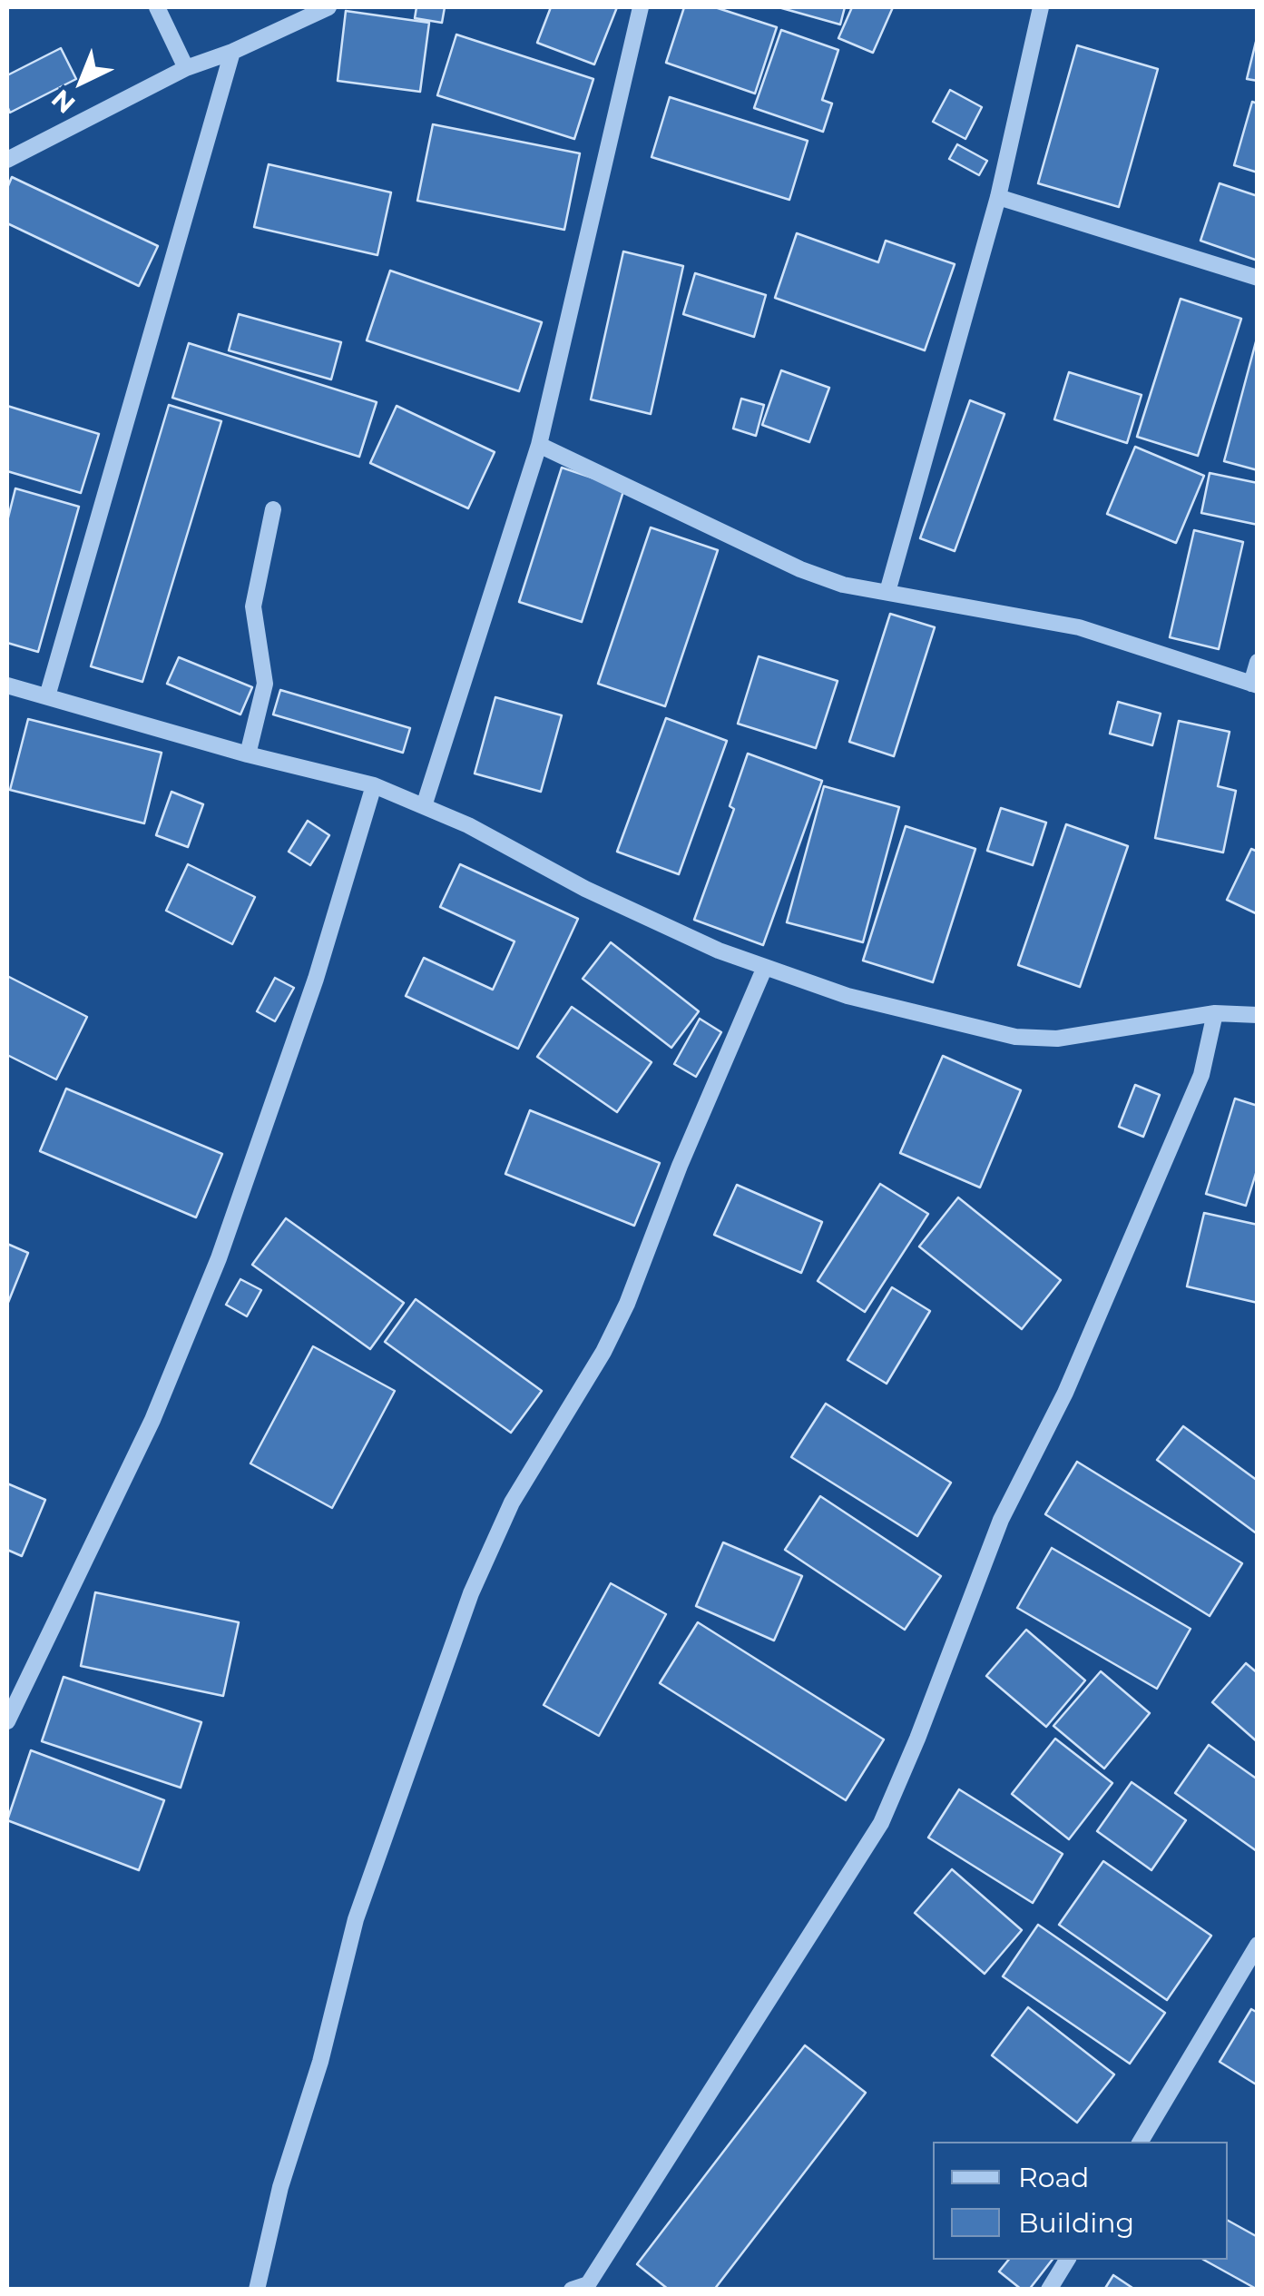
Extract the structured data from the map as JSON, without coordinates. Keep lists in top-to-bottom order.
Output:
{
  "legend": ["Road", "Building"],
  "north": "bottom left"
}
